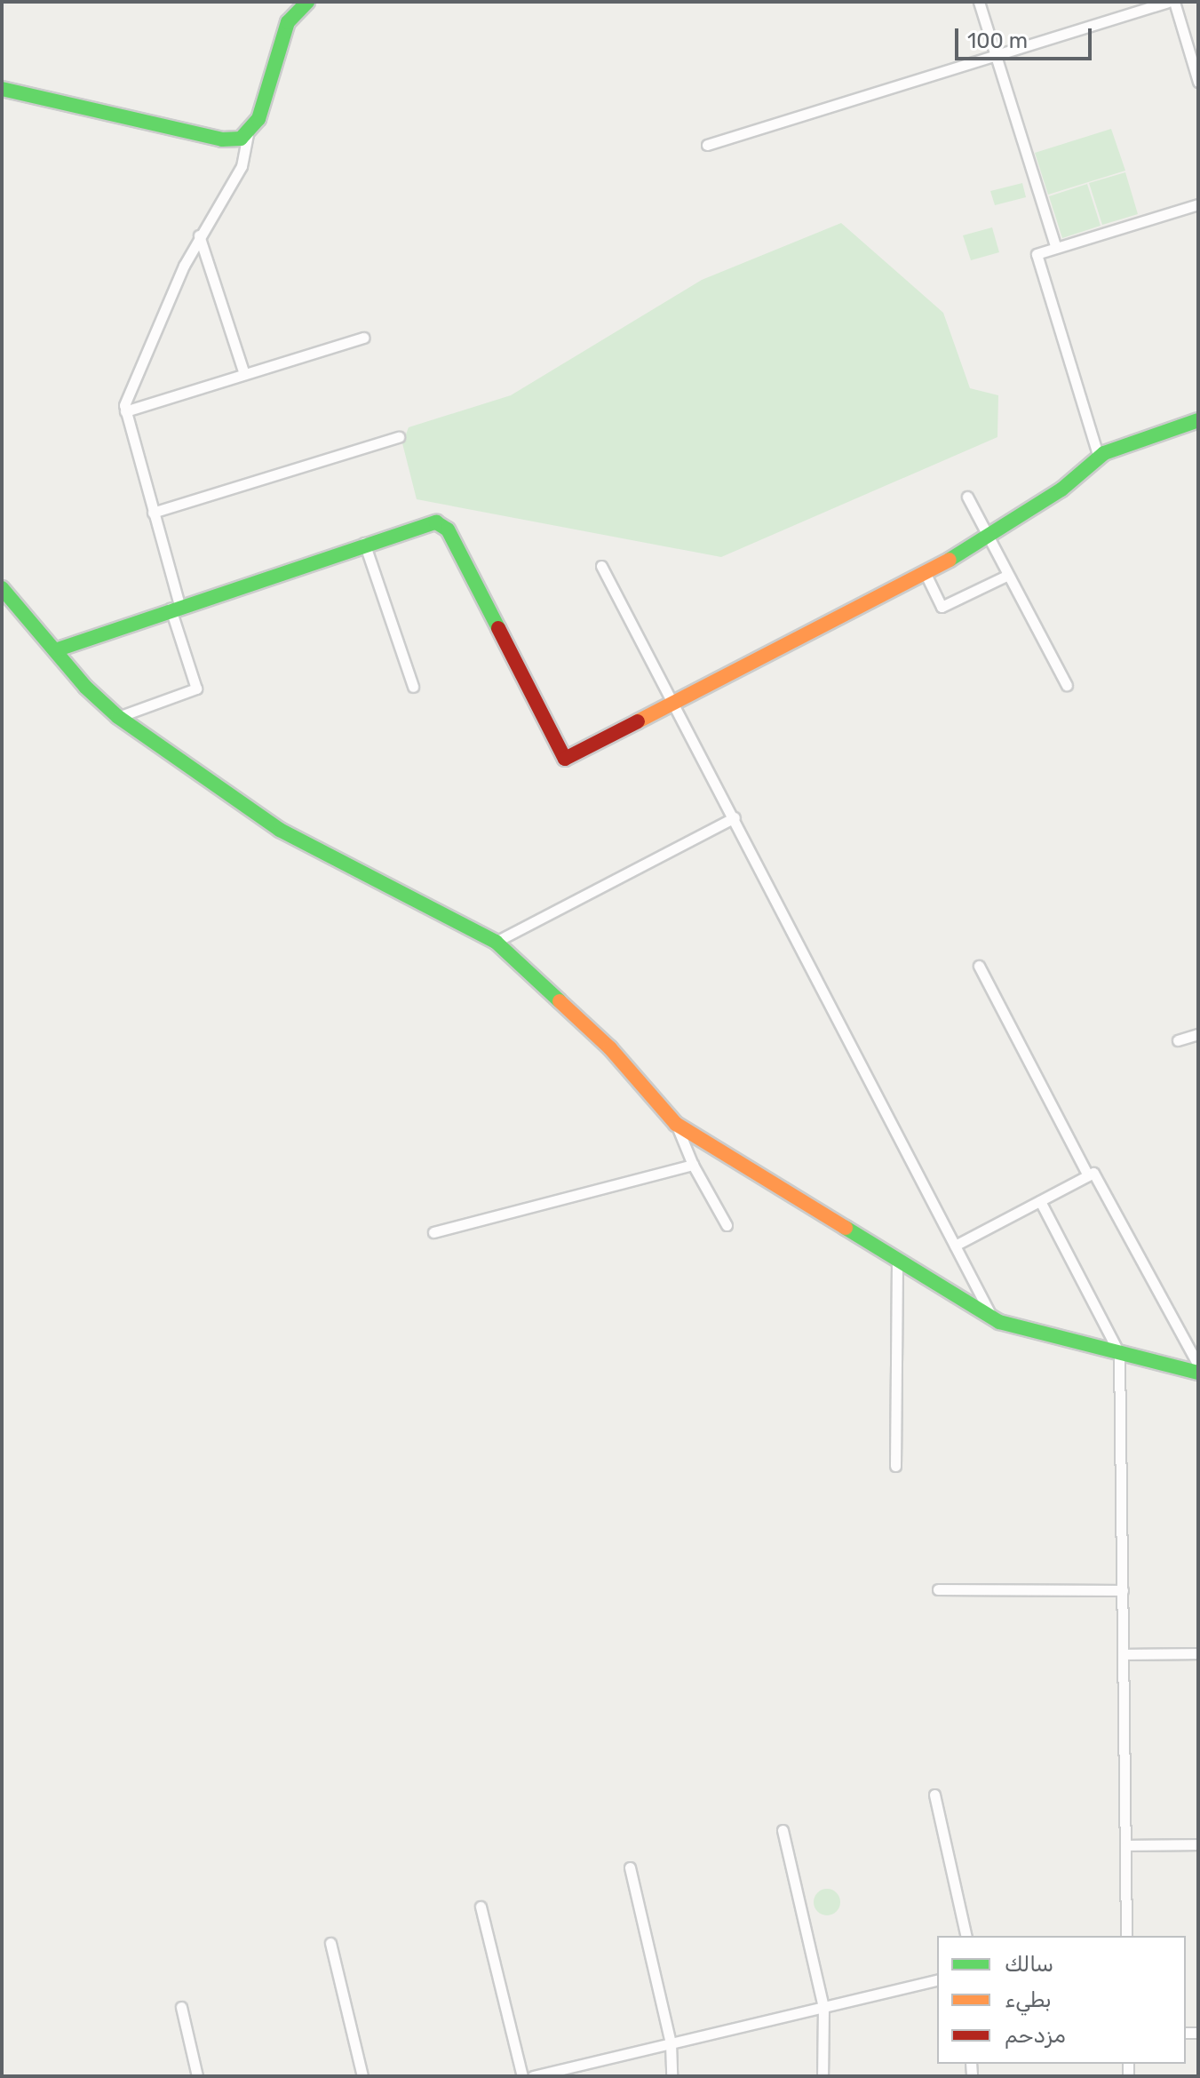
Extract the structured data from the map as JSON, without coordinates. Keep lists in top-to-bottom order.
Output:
{
  "legend": ["سالك", "بطيء", "مزدحم"],
  "scale_bar": "100 m"
}
